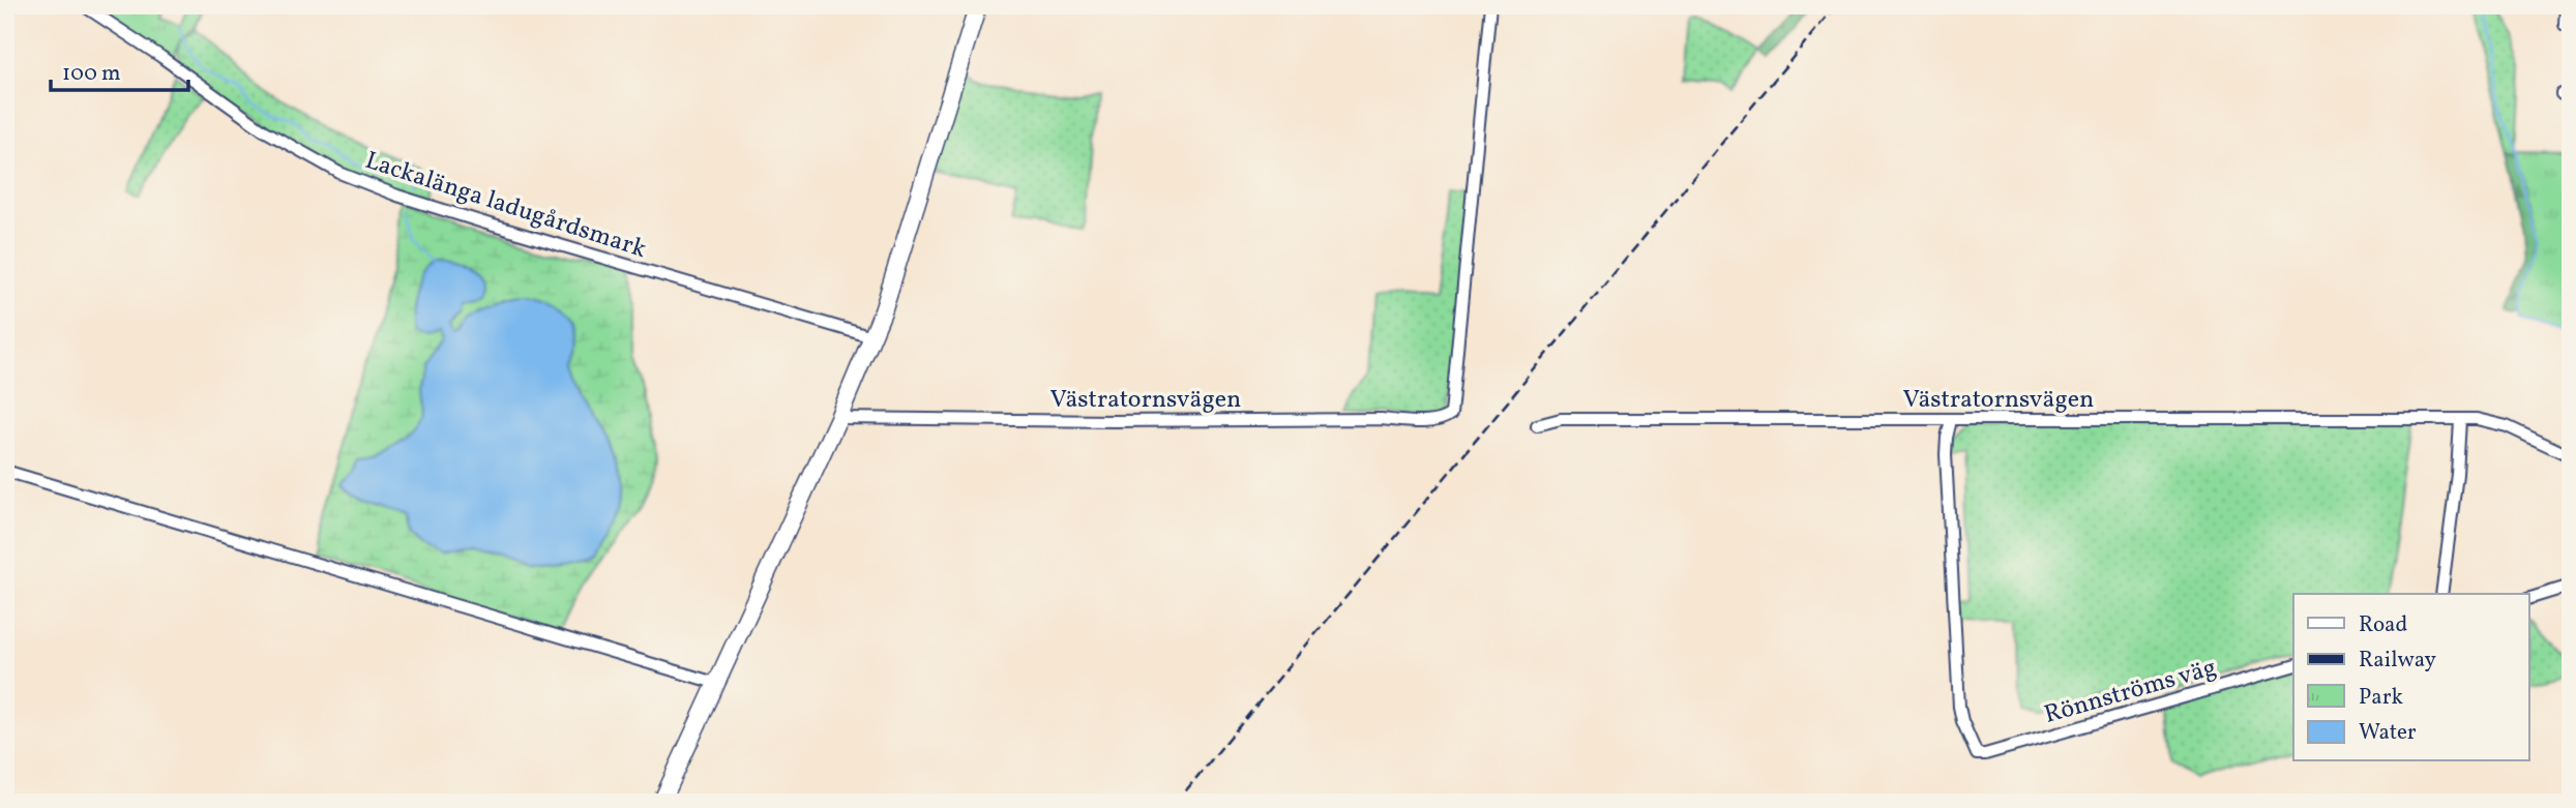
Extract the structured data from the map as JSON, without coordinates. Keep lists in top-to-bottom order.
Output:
{
  "streets": {
    "street": ["Lackalänga ladugårdsmark", "Västratornsvägen", "Rönnströms väg"]
  },
  "crossings": [
    ["Västratornsvägen", "Rönnströms väg"]
  ],
  "legend": [
    "Road",
    "Railway",
    "Park",
    "Water"
  ],
  "scale_bar": "100 m"
}
